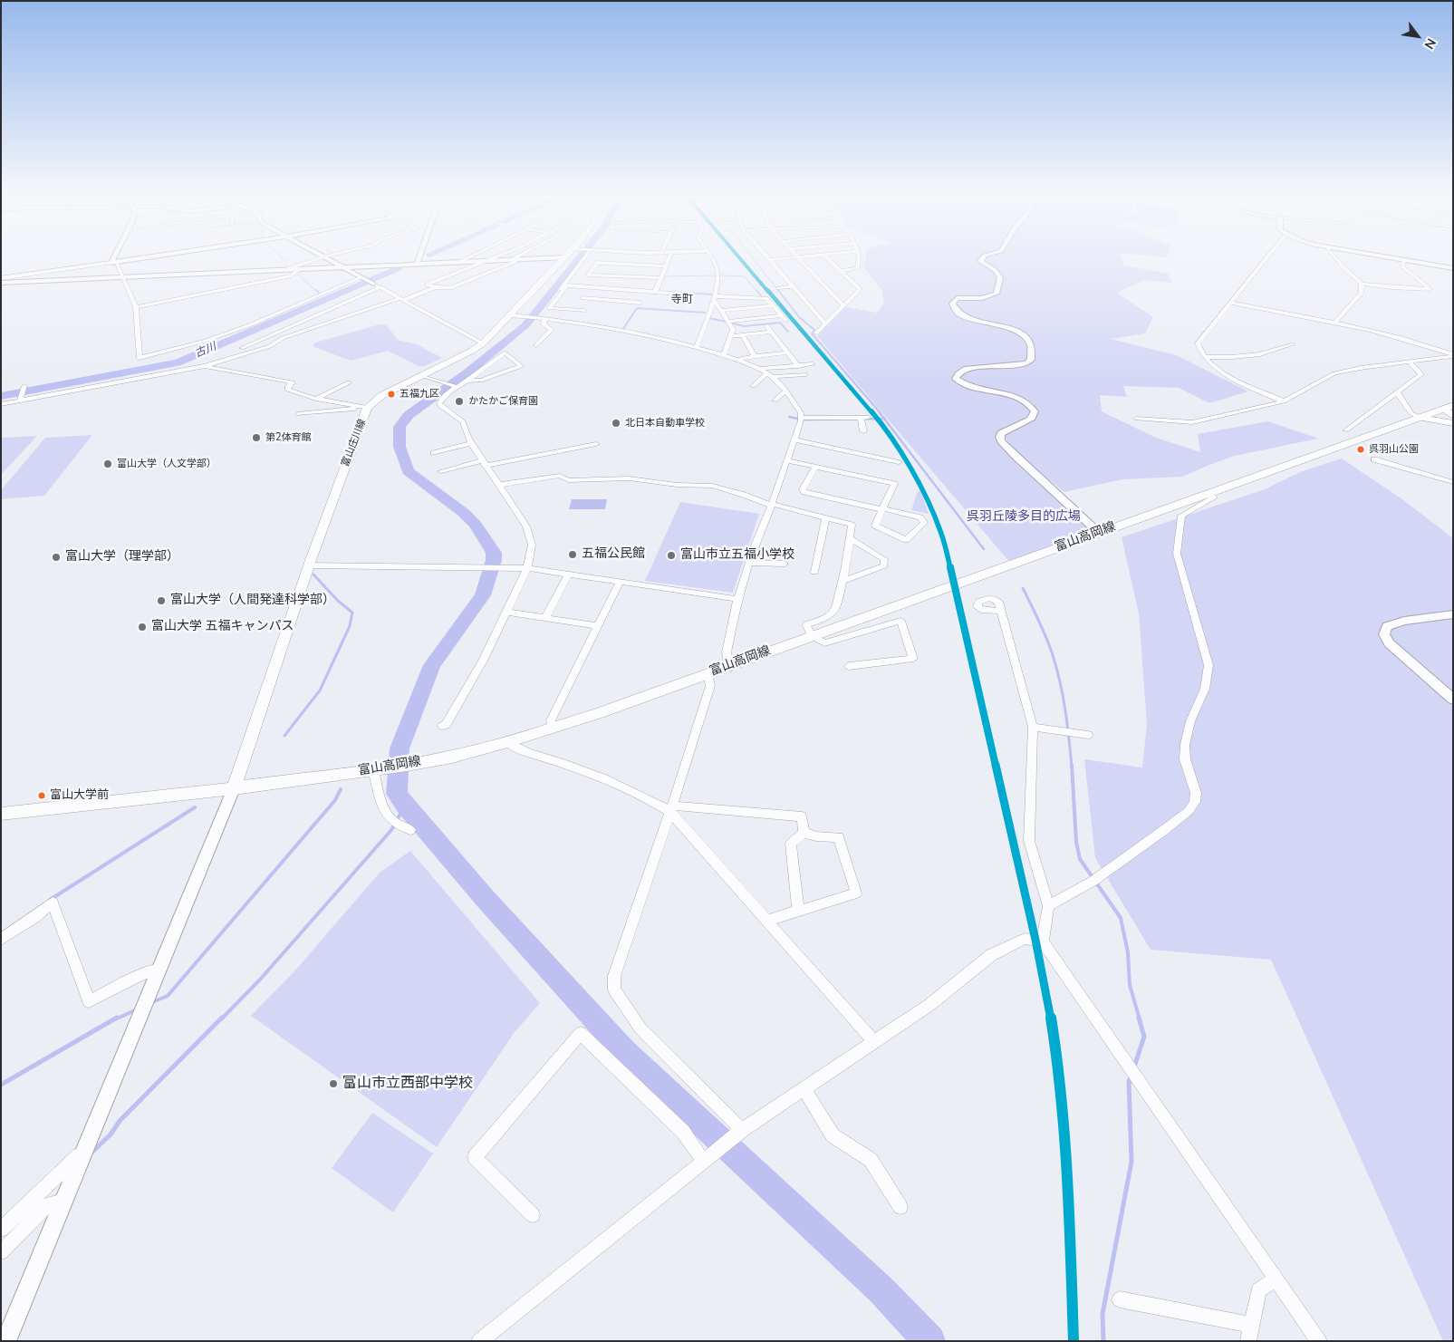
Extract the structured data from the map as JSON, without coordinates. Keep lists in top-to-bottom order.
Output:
{
  "streets": {
    "main road": ["富山庄川線", "富山高岡線"]
  },
  "crossings": [
    ["富山庄川線", "富山高岡線"]
  ],
  "districts": ["寺町"],
  "water": ["古川"],
  "parks": ["呉羽丘陵多目的広場"],
  "places": [
    "五福九区",
    "かたかご保育園",
    "北日本自動車学校",
    "第2体育館",
    "呉羽山公園",
    "富山大学（人文学部）",
    "五福公民館",
    "富山市立五福小学校",
    "富山大学（理学部）",
    "富山大学（人間発達科学部）",
    "富山大学 五福キャンパス",
    "富山大学前",
    "富山市立西部中学校"
  ],
  "north": "bottom right"
}
